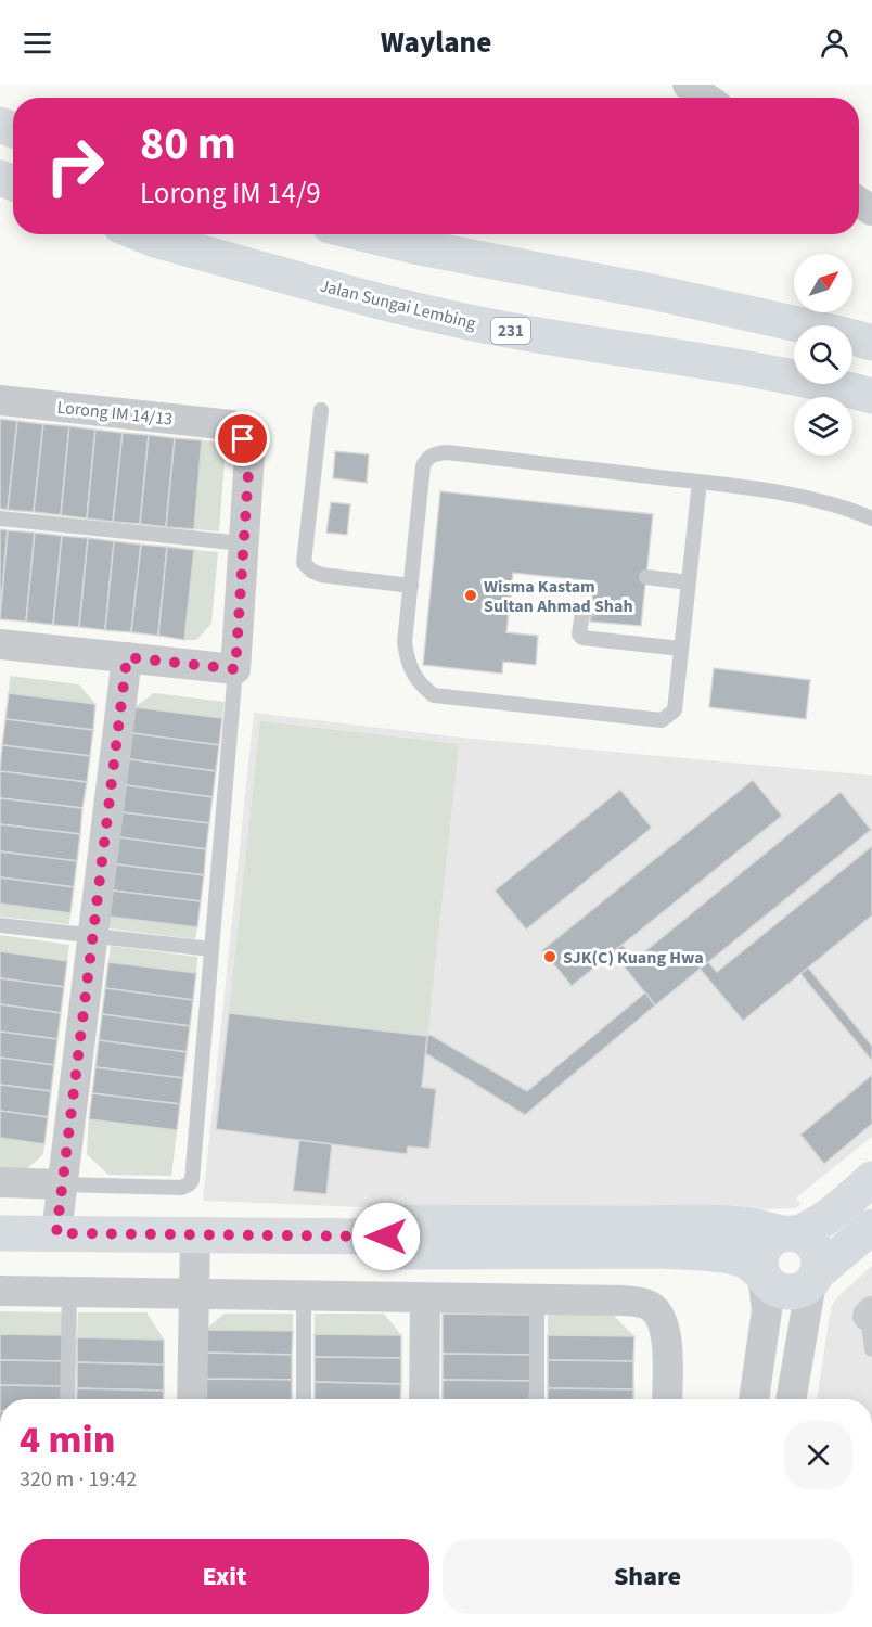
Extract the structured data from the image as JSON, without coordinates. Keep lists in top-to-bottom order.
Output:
{
  "streets": {
    "street": ["Jalan Sungai Lembing", "231", "Lorong IM 14/13"]
  },
  "places": ["Wisma Kastam Sultan Ahmad Shah", "SJK(C) Kuang Hwa"],
  "north": "top right",
  "page": {
    "header": "Waylane",
    "turn": ["80 m", "Lorong IM 14/9"],
    "heading": ["4 min", "320 m · 19:42"],
    "buttons": ["Exit", "Share"]
  }
}
